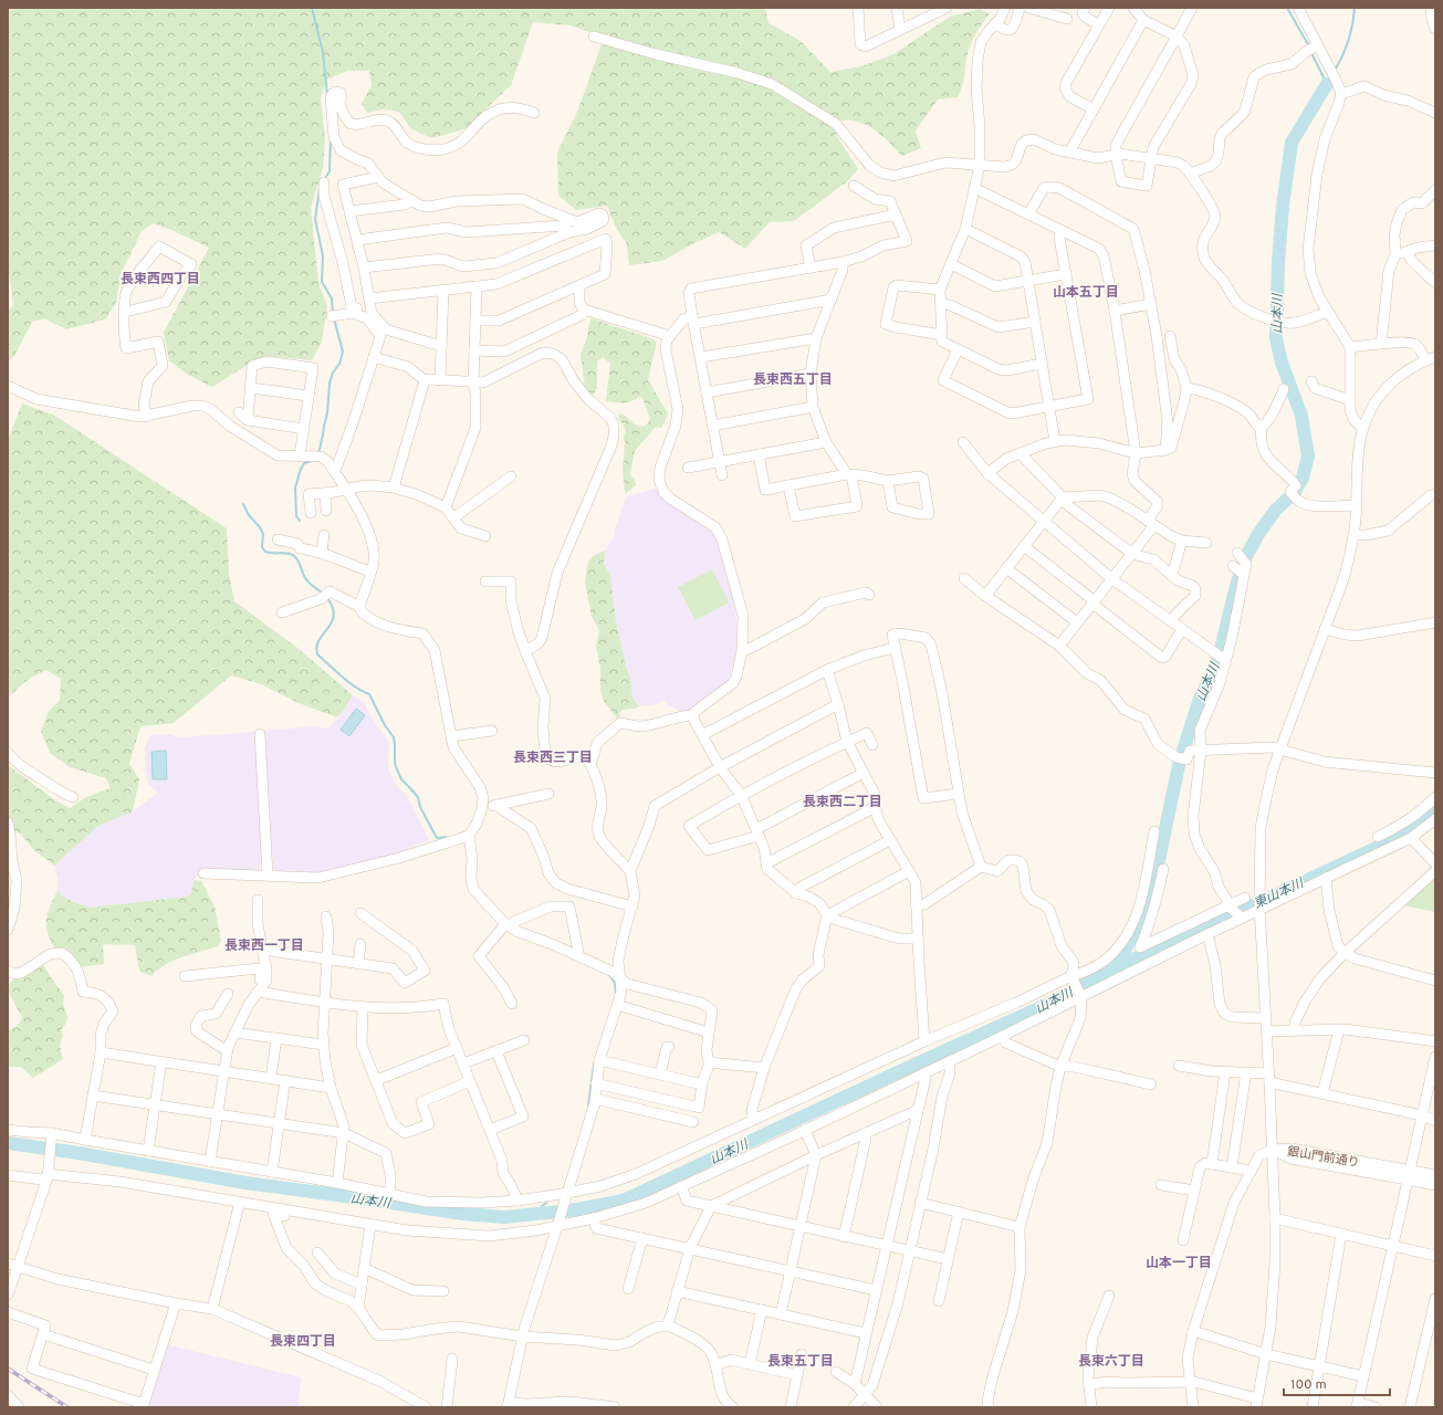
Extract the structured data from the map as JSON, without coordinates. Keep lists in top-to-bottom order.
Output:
{
  "streets": {
    "street": ["銀山門前通り"]
  },
  "districts": [
    "長束西四丁目",
    "山本五丁目",
    "長束西五丁目",
    "長束西三丁目",
    "長束西二丁目",
    "長束西一丁目",
    "山本一丁目",
    "長束四丁目",
    "長束五丁目",
    "長束六丁目"
  ],
  "water": ["山本川", "東山本川"],
  "scale_bar": "100 m"
}
